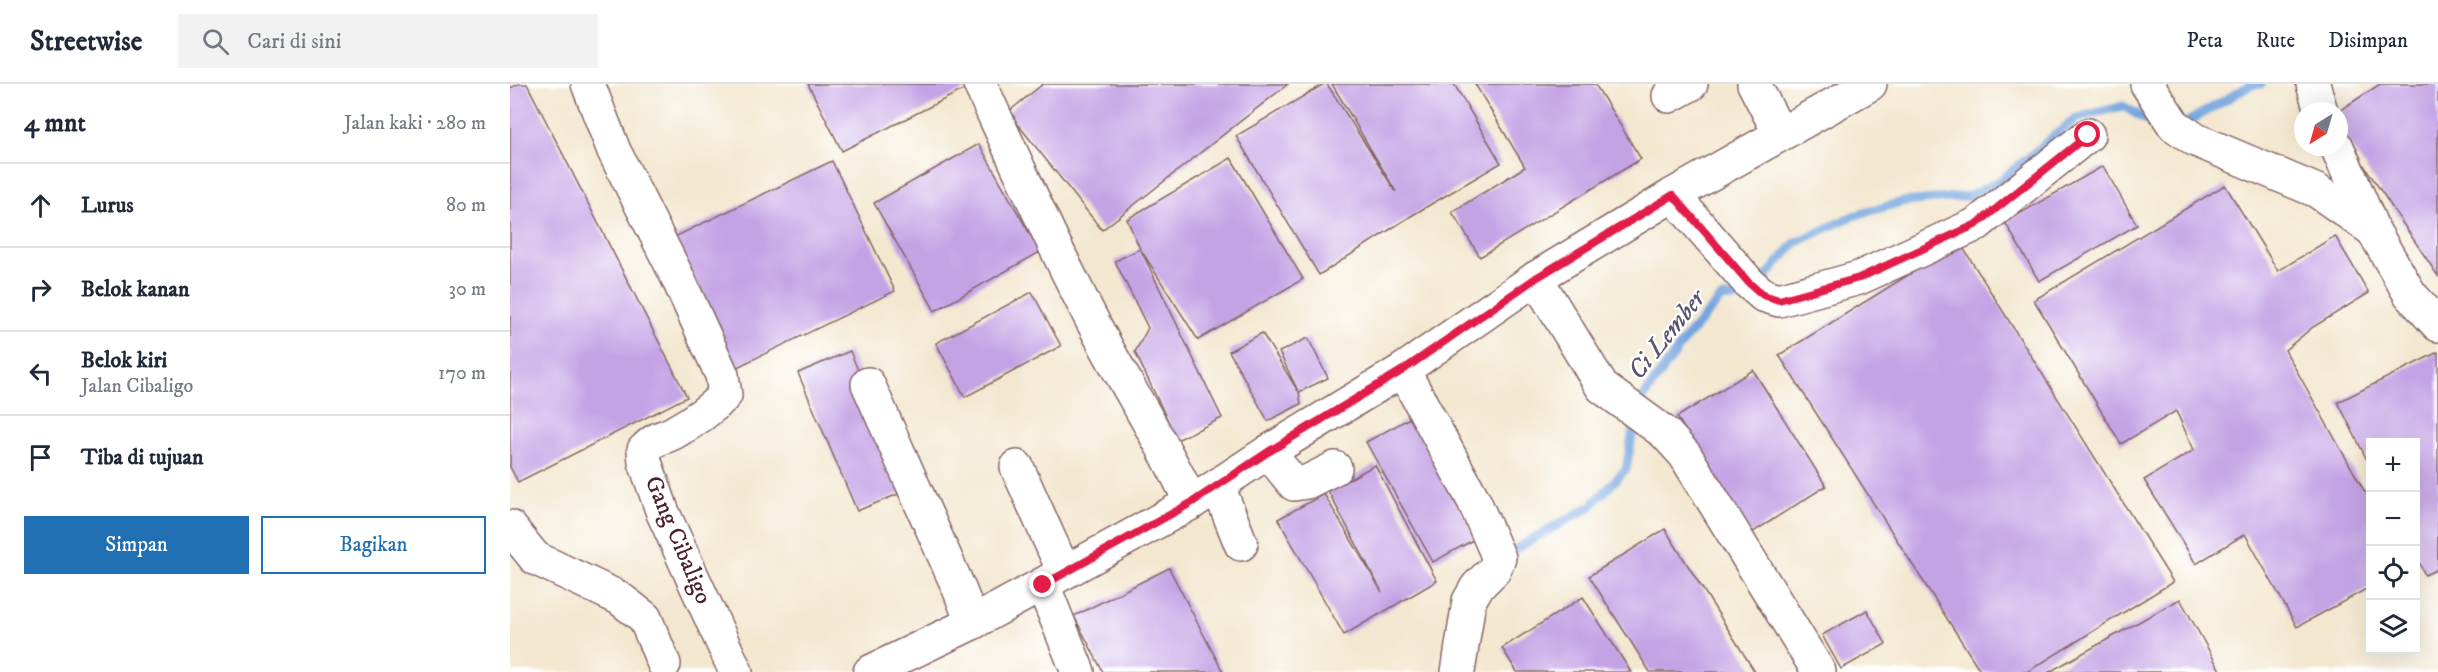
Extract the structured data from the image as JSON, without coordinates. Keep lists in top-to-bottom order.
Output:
{
  "streets": {
    "main road": ["Gang Cibaligo"]
  },
  "water": ["Ci Lember"],
  "north": "bottom left",
  "page": {
    "header": "Streetwise",
    "search": "Cari di sini",
    "nav": ["Peta", "Rute", "Disimpan"],
    "heading": ["4 mnt", "Jalan kaki · 280 m"],
    "list": [
      ["Lurus", "80 m"],
      ["Belok kanan", "30 m"],
      ["Belok kiri", "Jalan Cibaligo", "170 m"],
      "Tiba di tujuan"
    ],
    "map_buttons": ["+", "−"],
    "buttons": ["Simpan", "Bagikan"]
  }
}
